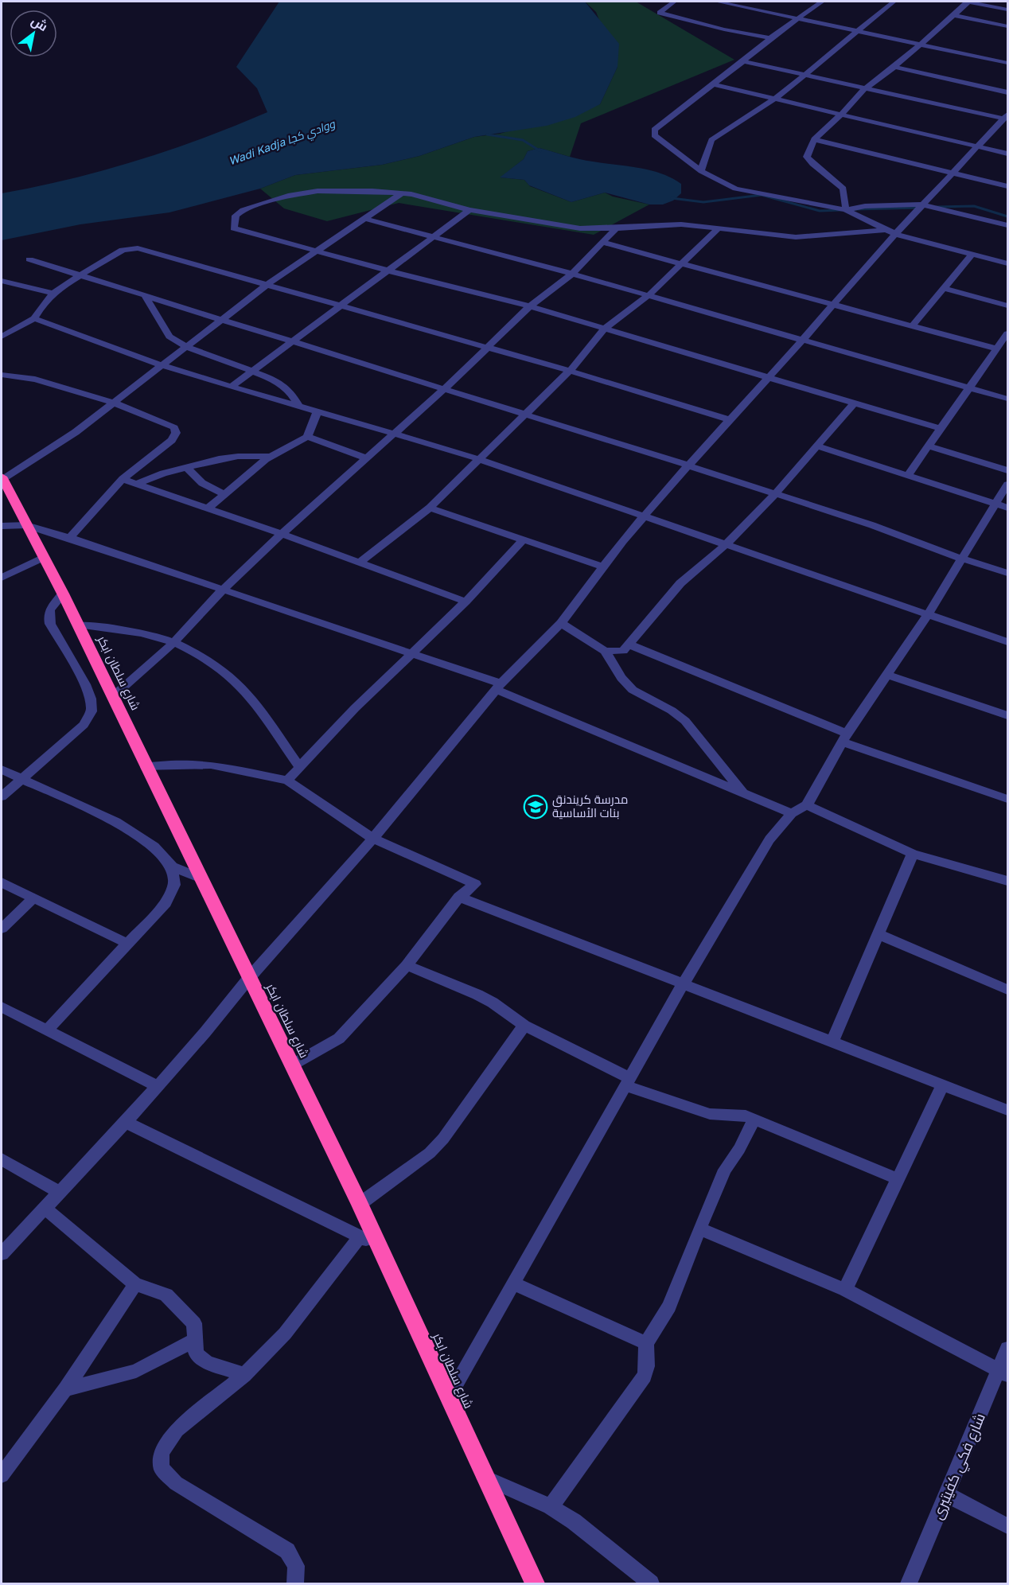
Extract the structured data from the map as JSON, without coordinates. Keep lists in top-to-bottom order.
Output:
{
  "streets": {
    "highway": ["شارع سلطان ابكر"],
    "street": ["شارع فكي كفيتيرى"]
  },
  "water": ["Wadi Kadja ووادي كجا"],
  "places": {
    "school or university": ["مدرسة كريندنق بنات الأساسية"]
  },
  "north": "top right"
}
